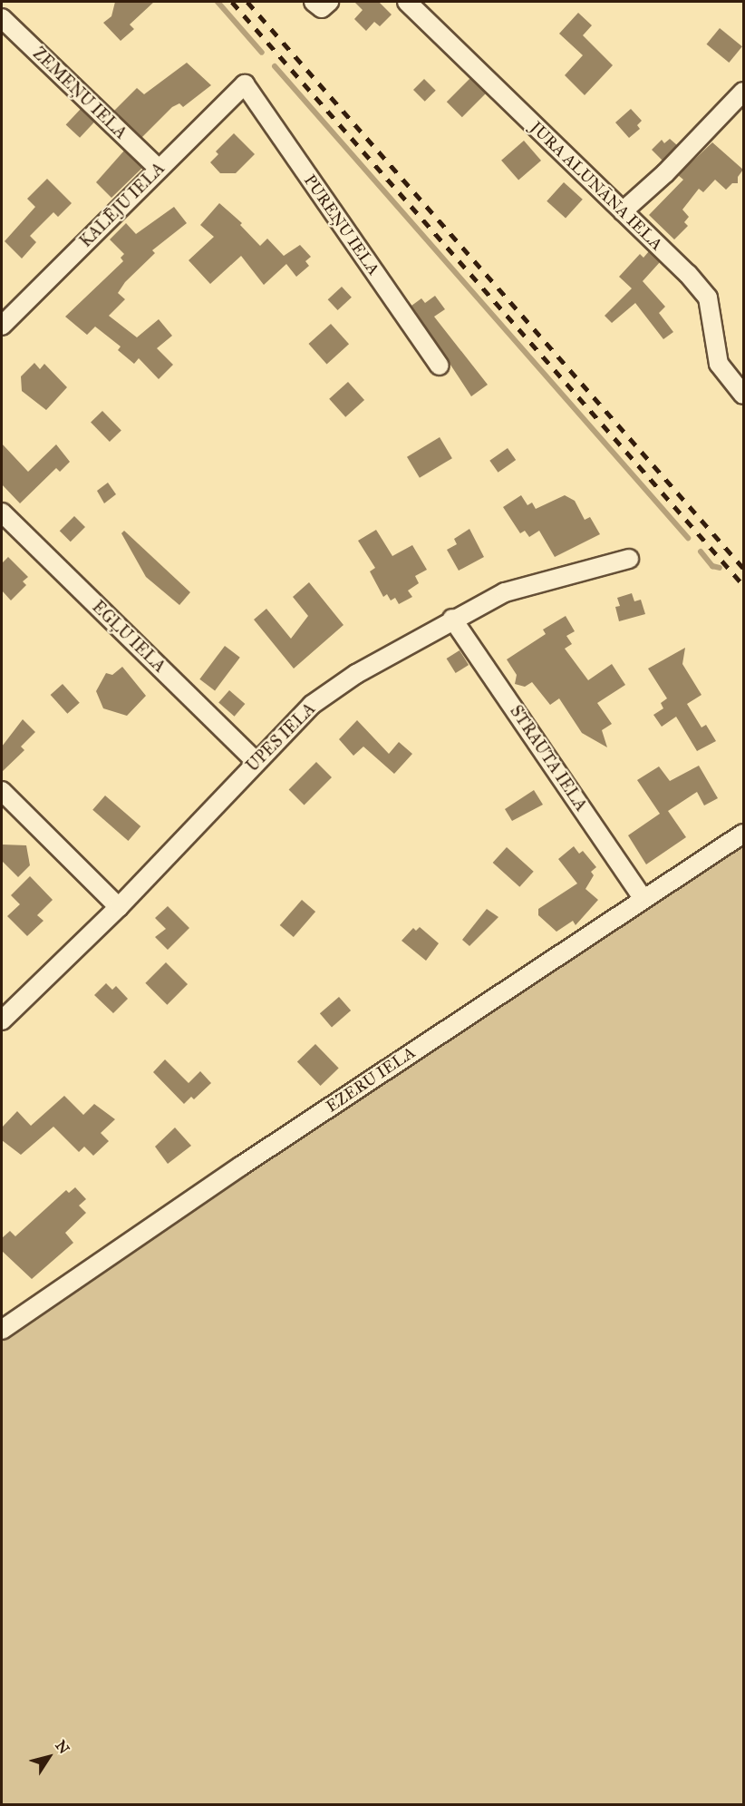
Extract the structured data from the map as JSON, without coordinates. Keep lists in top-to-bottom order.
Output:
{
  "streets": {
    "street": [
      "ZEMEŅU IELA",
      "JURA ALUNĀNA IELA",
      "KALĒJU IELA",
      "PUREŅU IELA",
      "EGĻU IELA",
      "UPES IELA",
      "STRAUTA IELA",
      "EZERU IELA"
    ]
  },
  "crossings": [
    ["ZEMEŅU IELA", "KALĒJU IELA"],
    ["KALĒJU IELA", "PUREŅU IELA"],
    ["EGĻU IELA", "UPES IELA"],
    ["UPES IELA", "STRAUTA IELA"],
    ["STRAUTA IELA", "EZERU IELA"]
  ],
  "north": "top right"
}
